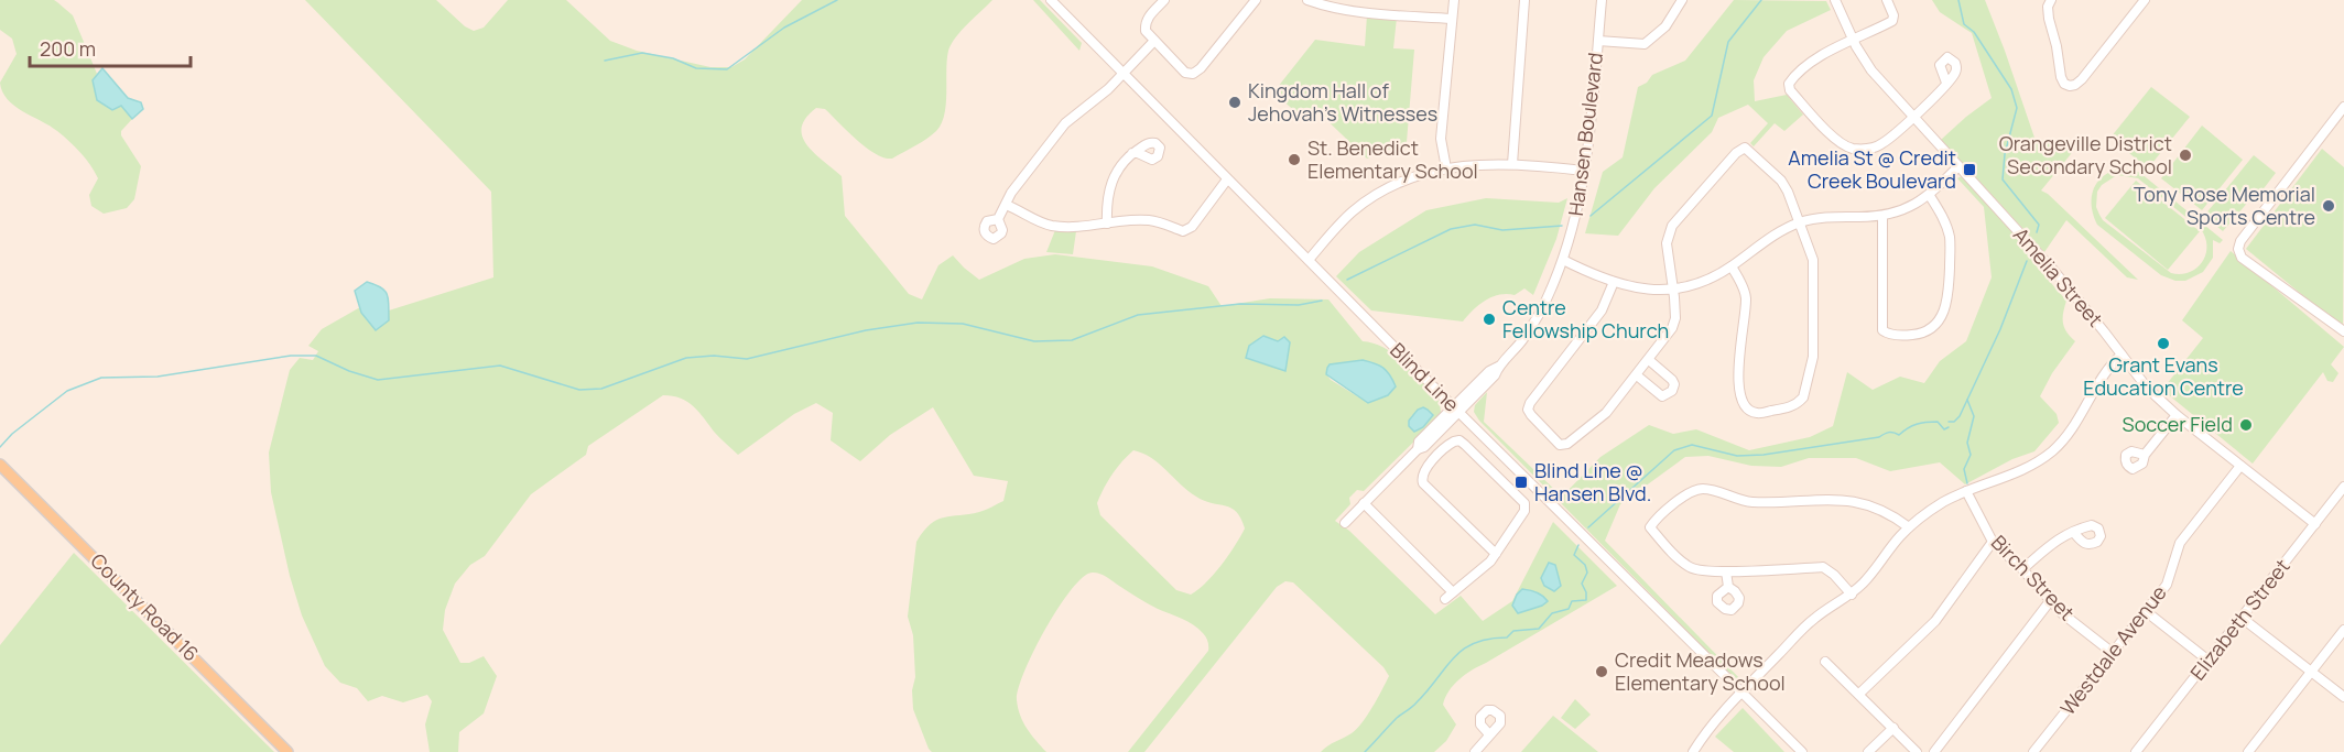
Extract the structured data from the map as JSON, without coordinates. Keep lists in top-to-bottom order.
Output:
{
  "streets": {
    "main road": ["County Road 16"],
    "street": [
      "Hansen Boulevard",
      "Amelia Street",
      "Blind Line",
      "Birch Street",
      "Elizabeth Street",
      "Westdale Avenue"
    ]
  },
  "crossings": [
    ["Hansen Boulevard", "Blind Line"],
    ["Amelia Street", "Elizabeth Street"],
    ["Amelia Street", "Westdale Avenue"],
    ["Birch Street", "Westdale Avenue"]
  ],
  "places": {
    "other": [
      "Kingdom Hall of Jehovah's Witnesses",
      "Orangeville District Secondary School",
      "St. Benedict Elementary School",
      "Tony Rose Memorial Sports Centre",
      "Centre Fellowship Church",
      "Grant Evans Education Centre",
      "Soccer Field",
      "Credit Meadows Elementary School"
    ],
    "transit": ["Amelia St @ Credit Creek Boulevard", "Blind Line @ Hansen Blvd."]
  },
  "scale_bar": "200 m"
}
